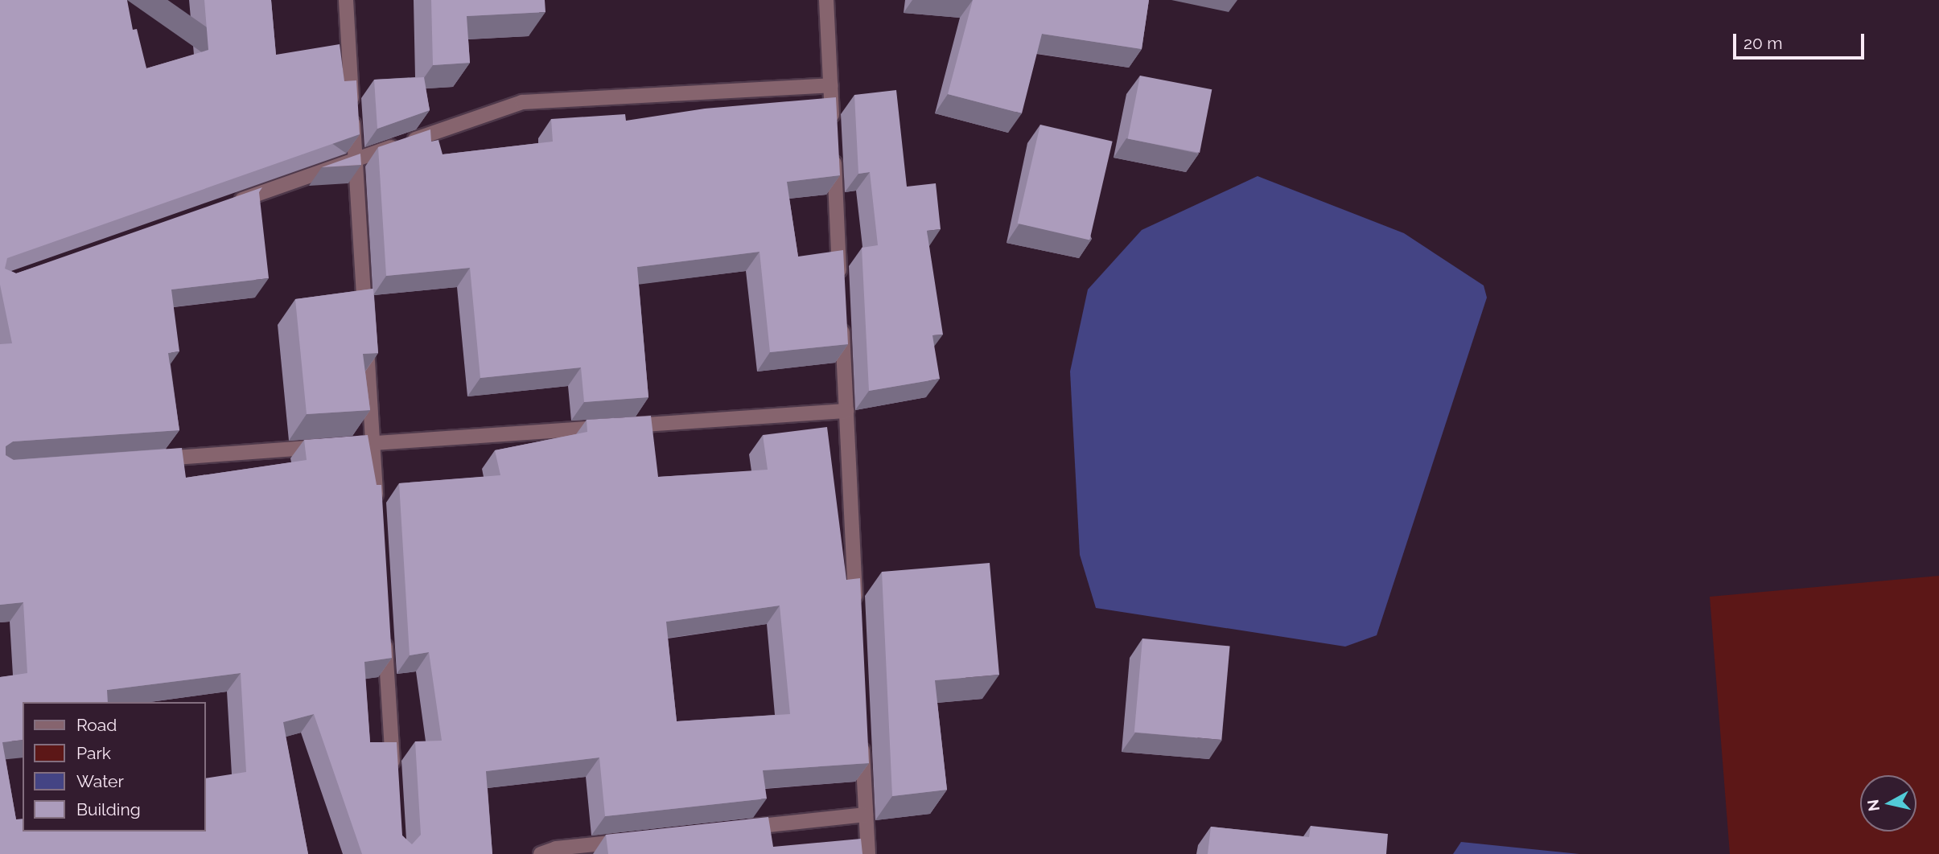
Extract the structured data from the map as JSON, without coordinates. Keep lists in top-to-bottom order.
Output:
{
  "legend": [
    "Road",
    "Park",
    "Water",
    "Building"
  ],
  "scale_bar": "20 m",
  "north": "left"
}
